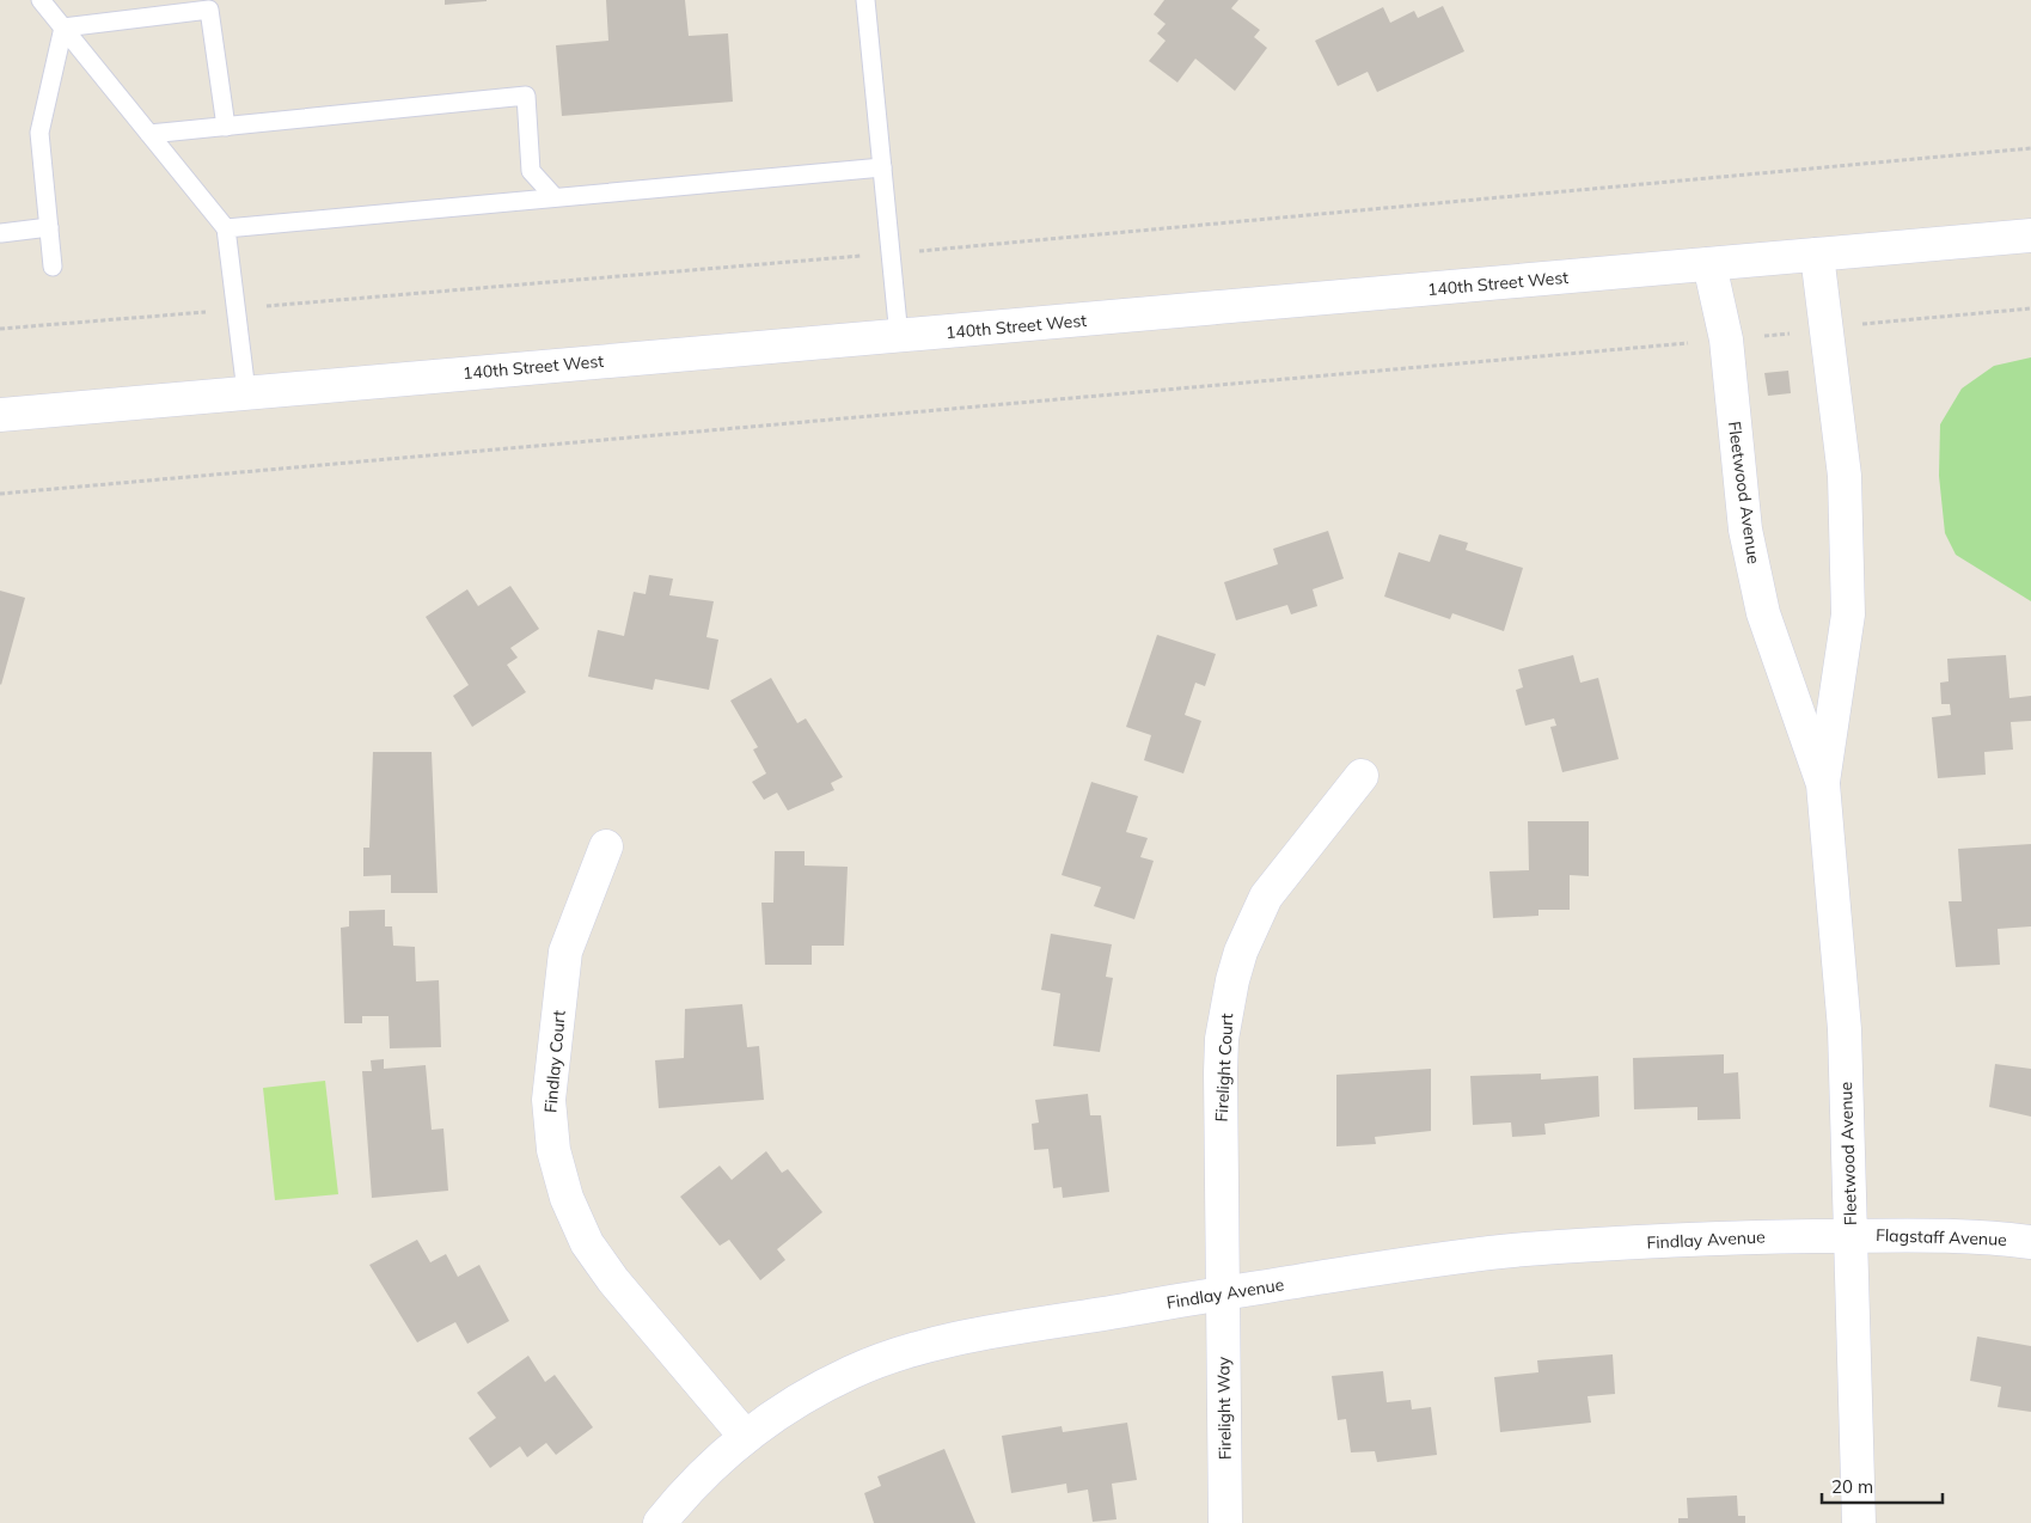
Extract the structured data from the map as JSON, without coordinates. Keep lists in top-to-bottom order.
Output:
{
  "streets": {
    "street": [
      "140th Street West",
      "Fleetwood Avenue",
      "Findlay Court",
      "Firelight Court",
      "Flagstaff Avenue",
      "Findlay Avenue",
      "Firelight Way"
    ]
  },
  "crossings": [
    ["140th Street West", "Fleetwood Avenue"],
    ["Fleetwood Avenue", "Flagstaff Avenue"],
    ["Fleetwood Avenue", "Findlay Avenue"],
    ["Findlay Court", "Findlay Avenue"],
    ["Firelight Court", "Findlay Avenue"],
    ["Firelight Court", "Firelight Way"],
    ["Flagstaff Avenue", "Findlay Avenue"],
    ["Findlay Avenue", "Firelight Way"]
  ],
  "scale_bar": "20 m"
}
